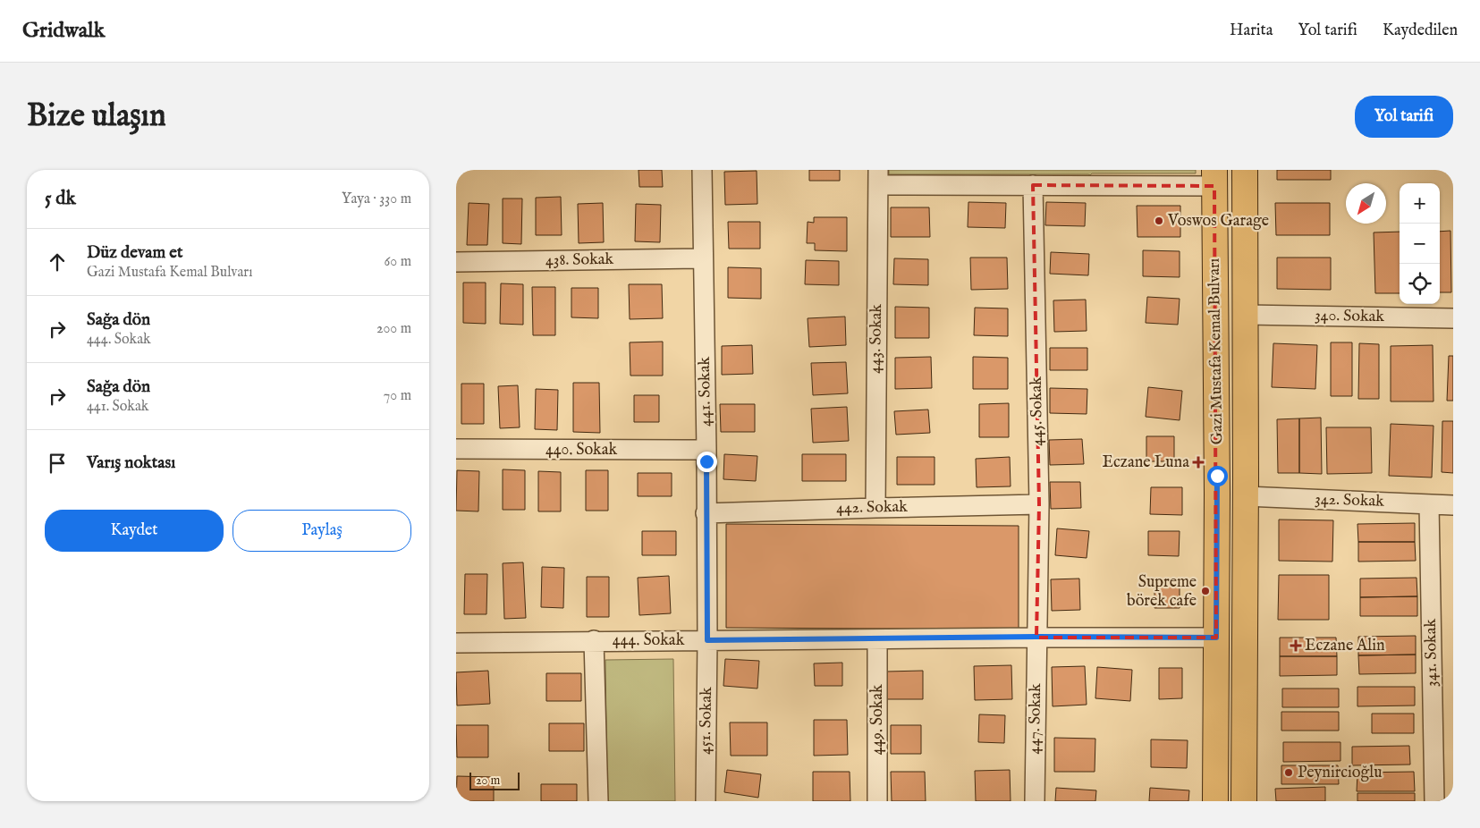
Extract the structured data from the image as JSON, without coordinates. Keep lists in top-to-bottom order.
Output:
{
  "streets": {
    "main road": ["Gazi Mustafa Kemal Bulvarı"],
    "street": [
      "438. Sokak",
      "340. Sokak",
      "443. Sokak",
      "441. Sokak",
      "445. Sokak",
      "440. Sokak",
      "342. Sokak",
      "442. Sokak",
      "444. Sokak",
      "341. Sokak",
      "447. Sokak",
      "449. Sokak",
      "451. Sokak"
    ]
  },
  "crossings": [
    ["438. Sokak", "441. Sokak"],
    ["340. Sokak", "Gazi Mustafa Kemal Bulvarı"],
    ["443. Sokak", "442. Sokak"],
    ["Gazi Mustafa Kemal Bulvarı", "342. Sokak"],
    ["Gazi Mustafa Kemal Bulvarı", "444. Sokak"],
    ["441. Sokak", "440. Sokak"],
    ["441. Sokak", "442. Sokak"],
    ["441. Sokak", "444. Sokak"],
    ["441. Sokak", "451. Sokak"],
    ["445. Sokak", "442. Sokak"],
    ["445. Sokak", "444. Sokak"],
    ["445. Sokak", "447. Sokak"],
    ["342. Sokak", "341. Sokak"],
    ["444. Sokak", "447. Sokak"],
    ["444. Sokak", "449. Sokak"],
    ["444. Sokak", "451. Sokak"]
  ],
  "places": {
    "other": ["Voswos Garage", "Supreme börek cafe", "Peynircioğlu"],
    "health": ["Eczane Luna", "Eczane Alin"]
  },
  "scale_bar": "20 m",
  "north": "bottom left",
  "page": {
    "header": "Gridwalk",
    "nav": ["Harita", "Yol tarifi", "Kaydedilen"],
    "buttons": [
      "Yol tarifi",
      ["Kaydet", "Paylaş"]
    ],
    "title": "Bize ulaşın",
    "heading": ["5 dk", "Yaya · 330 m"],
    "map_buttons": ["+", "−"],
    "list": [
      ["Düz devam et", "Gazi Mustafa Kemal Bulvarı", "60 m"],
      ["Sağa dön", "444. Sokak", "200 m"],
      ["Sağa dön", "441. Sokak", "70 m"],
      "Varış noktası"
    ],
    "scale": "20 m"
  }
}
